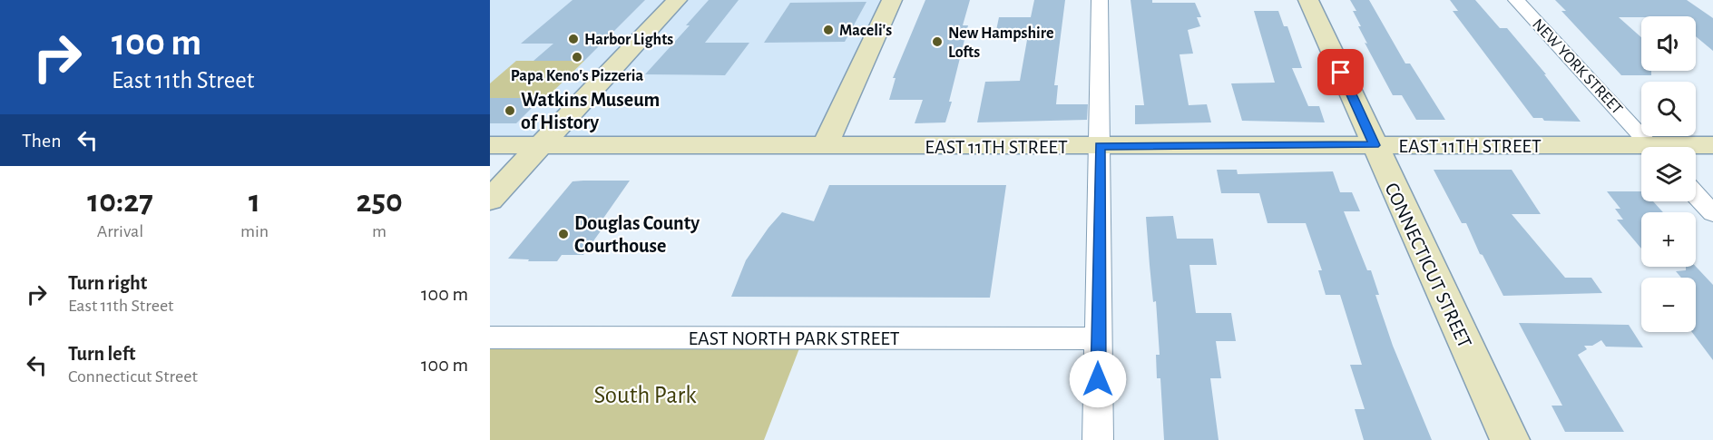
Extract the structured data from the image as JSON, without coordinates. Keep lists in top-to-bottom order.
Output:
{
  "streets": {
    "main road": ["EAST 11TH STREET", "CONNECTICUT STREET"],
    "street": ["NEW YORK STREET", "EAST NORTH PARK STREET"]
  },
  "crossings": [
    ["EAST 11TH STREET", "CONNECTICUT STREET"]
  ],
  "parks": ["South Park"],
  "places": [
    "Maceli's",
    "Harbor Lights",
    "New Hampshire Lofts",
    "Papa Keno's Pizzeria",
    "Watkins Museum of History",
    "Douglas County Courthouse"
  ],
  "page": {
    "turn": ["100 m", "East 11th Street"],
    "map_buttons": ["+", "−"],
    "then": "Then",
    "eta": [
      "10:27",
      "Arrival",
      "1",
      "min",
      "250",
      "m"
    ],
    "list": [
      {
        "name": "Turn right",
        "note": "East 11th Street",
        "value": "100 m"
      },
      {
        "name": "Turn left",
        "note": "Connecticut Street",
        "value": "100 m"
      }
    ]
  }
}
